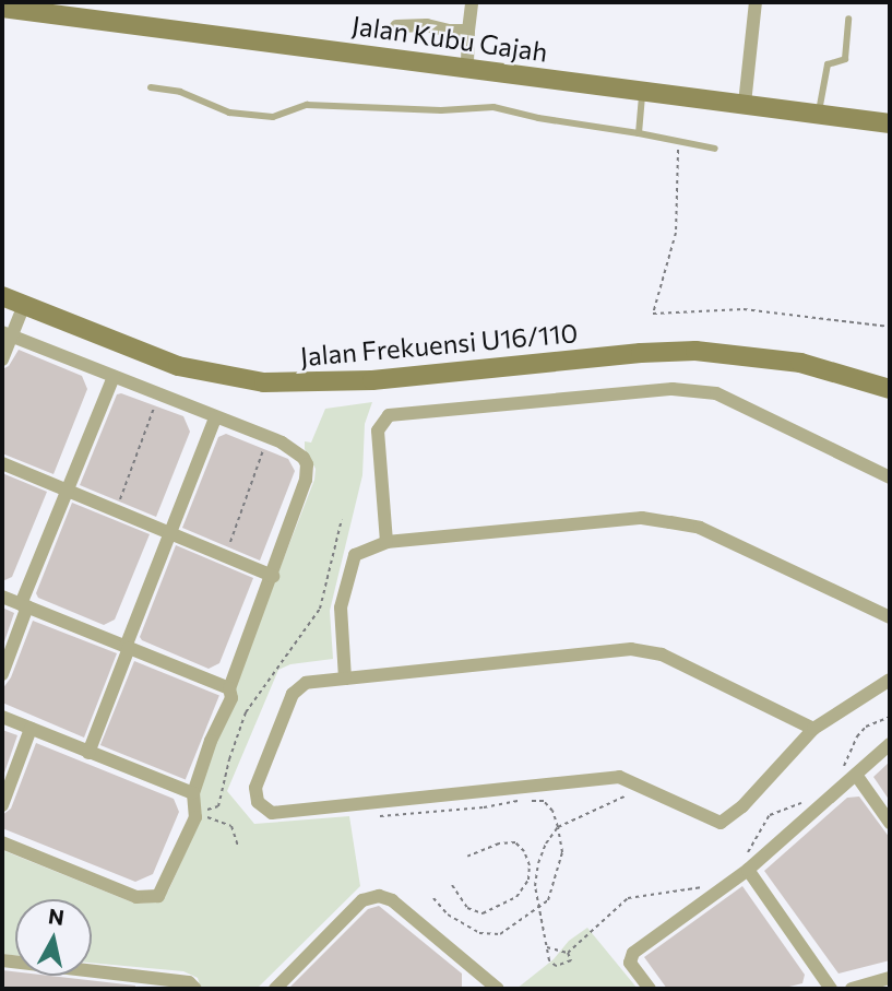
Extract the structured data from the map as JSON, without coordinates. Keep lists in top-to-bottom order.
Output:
{
  "streets": {
    "street": ["Jalan Kubu Gajah", "Jalan Frekuensi U16/110"]
  },
  "north": "top"
}
